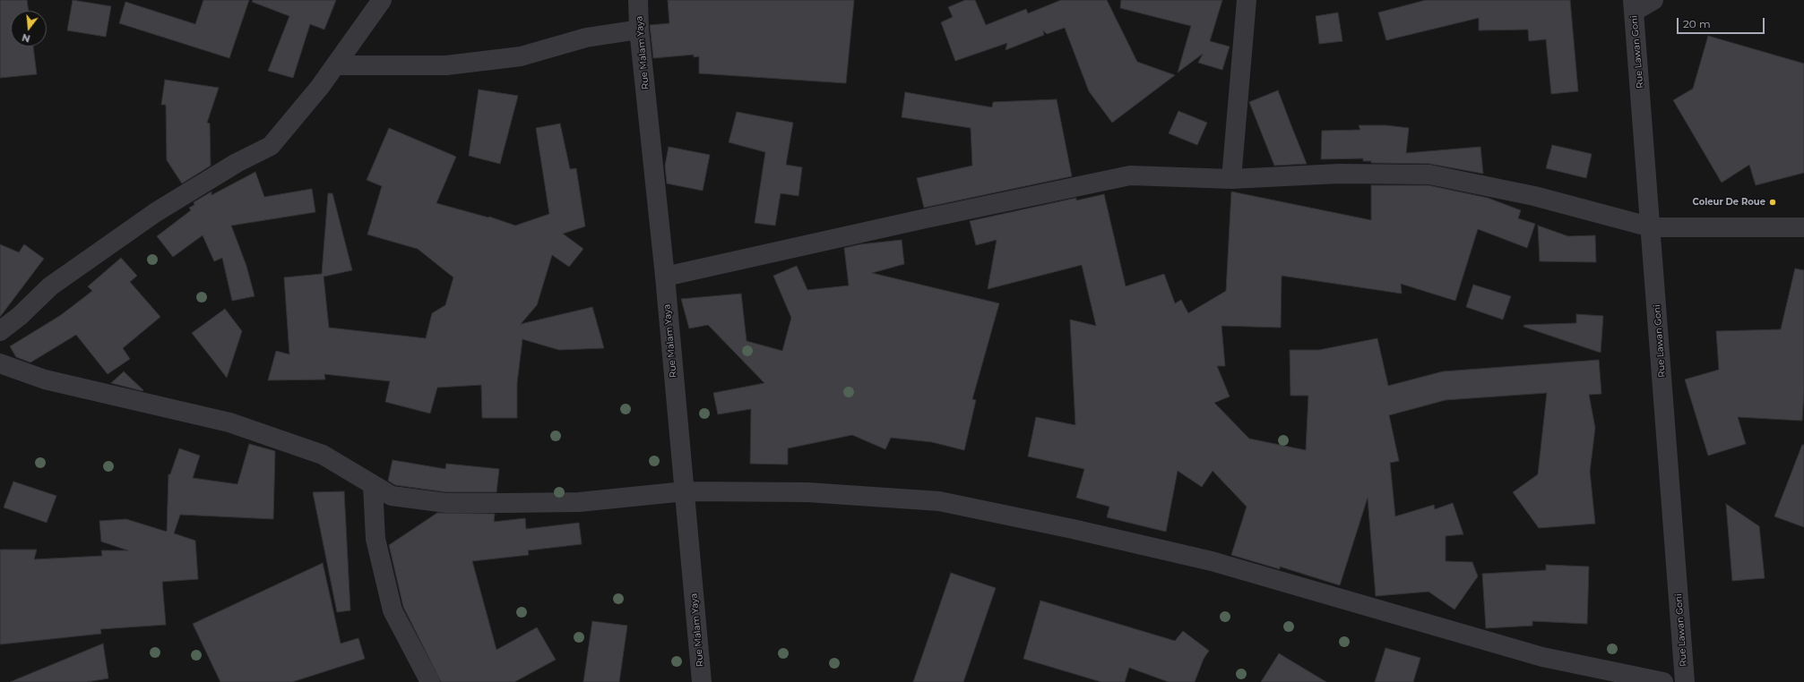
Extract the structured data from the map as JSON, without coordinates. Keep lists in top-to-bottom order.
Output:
{
  "streets": {
    "street": ["Rue Lawan Goni", "Rue Malam Yaya"]
  },
  "places": ["Coleur De Roue"],
  "scale_bar": "20 m",
  "north": "bottom"
}
